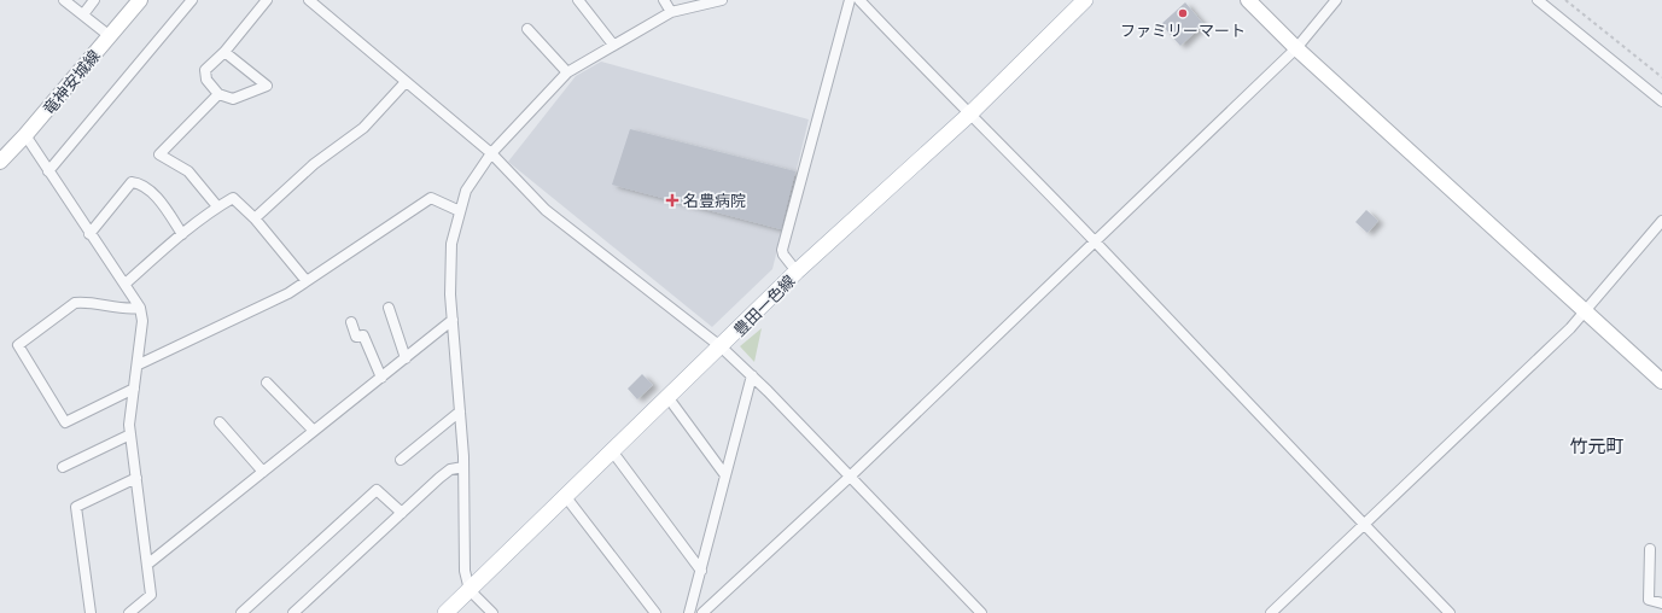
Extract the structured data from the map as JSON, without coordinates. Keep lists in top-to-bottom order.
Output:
{
  "streets": {
    "main road": ["豊田一色線"],
    "street": ["竜神安城線"]
  },
  "districts": ["竹元町"],
  "places": {
    "other": ["ファミリーマート"],
    "health": ["名豊病院"]
  }
}
